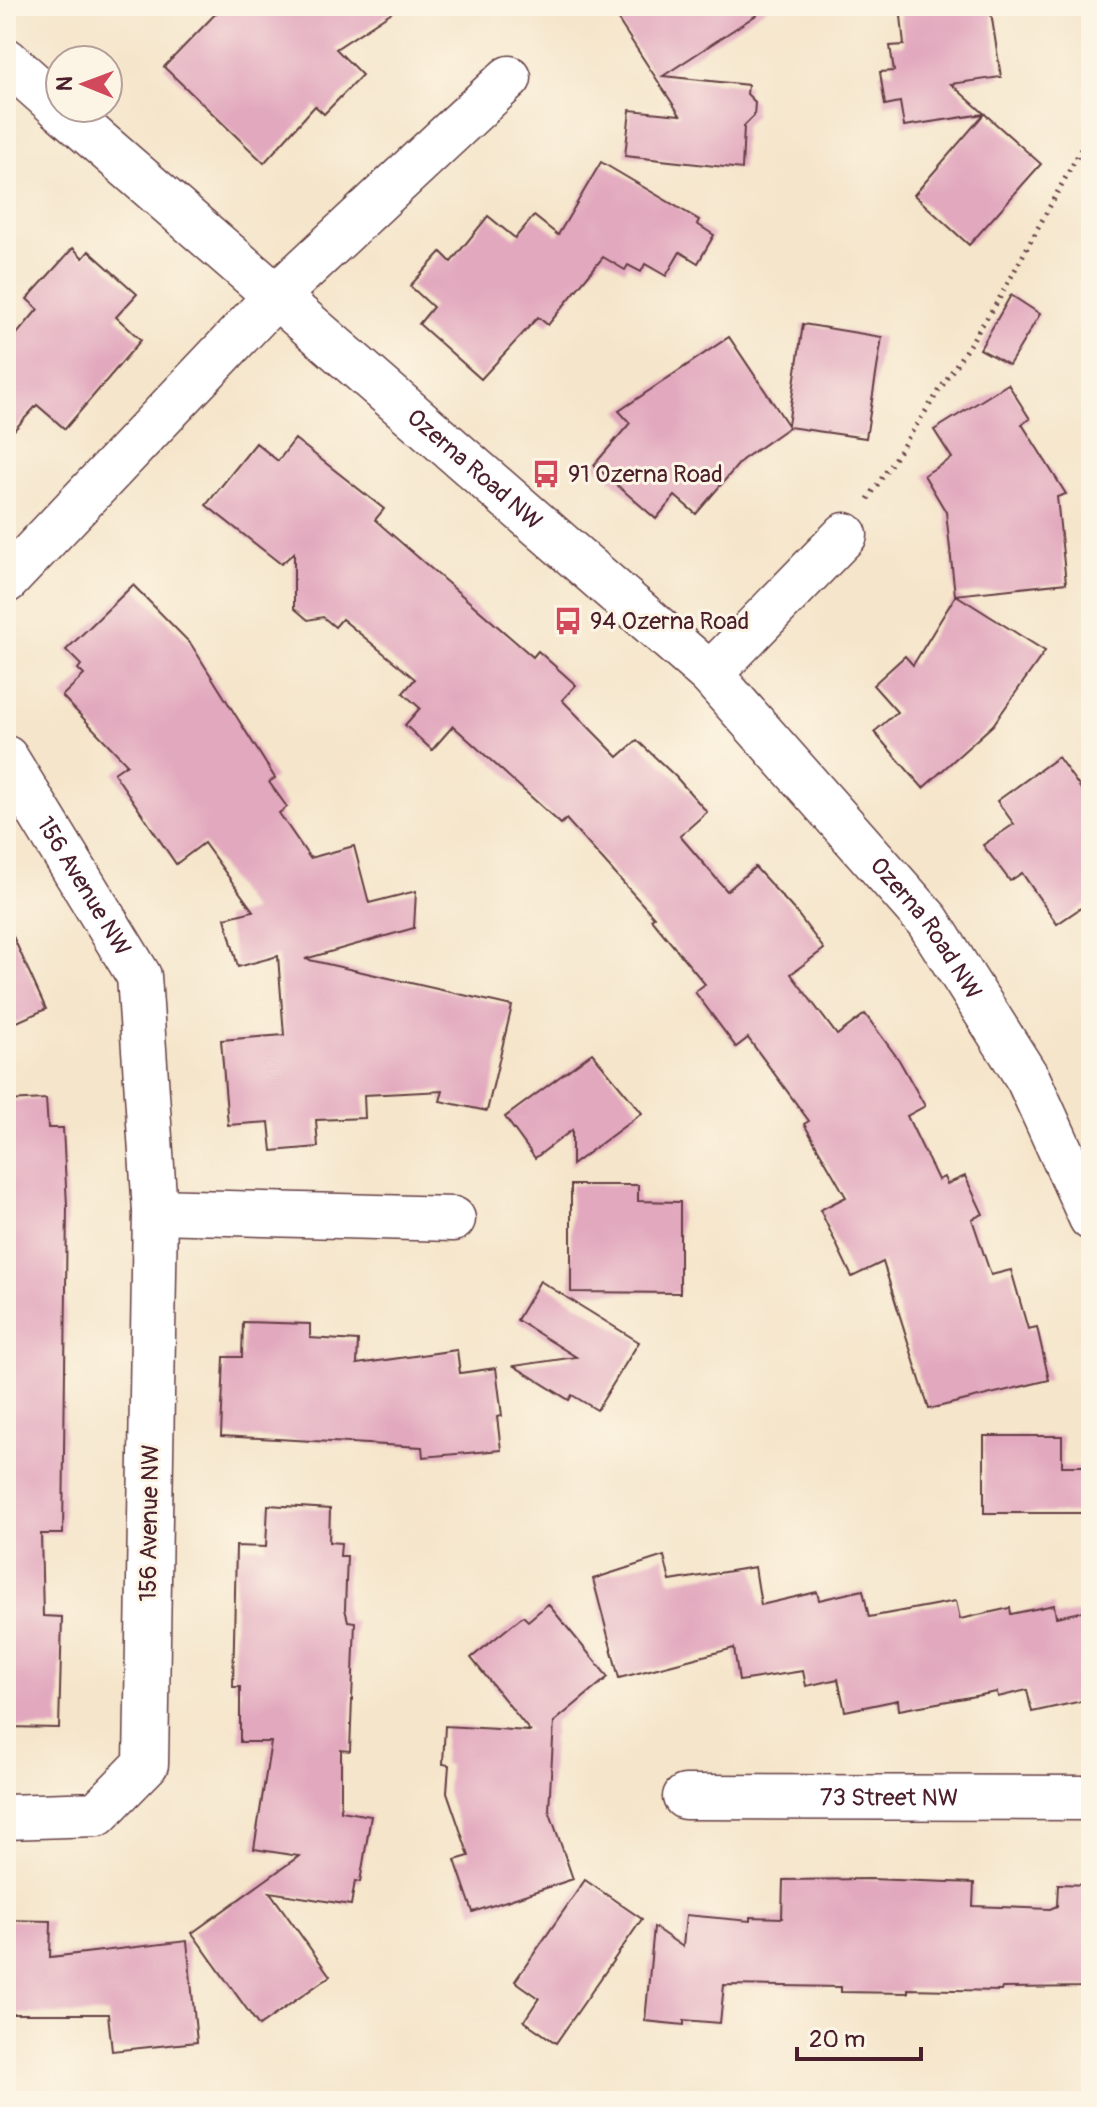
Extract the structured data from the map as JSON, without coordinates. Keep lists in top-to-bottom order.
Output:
{
  "streets": {
    "street": ["Ozerna Road NW", "156 Avenue NW", "73 Street NW"]
  },
  "places": {
    "bus stop": ["91 Ozerna Road", "94 Ozerna Road"]
  },
  "scale_bar": "20 m",
  "north": "left"
}
